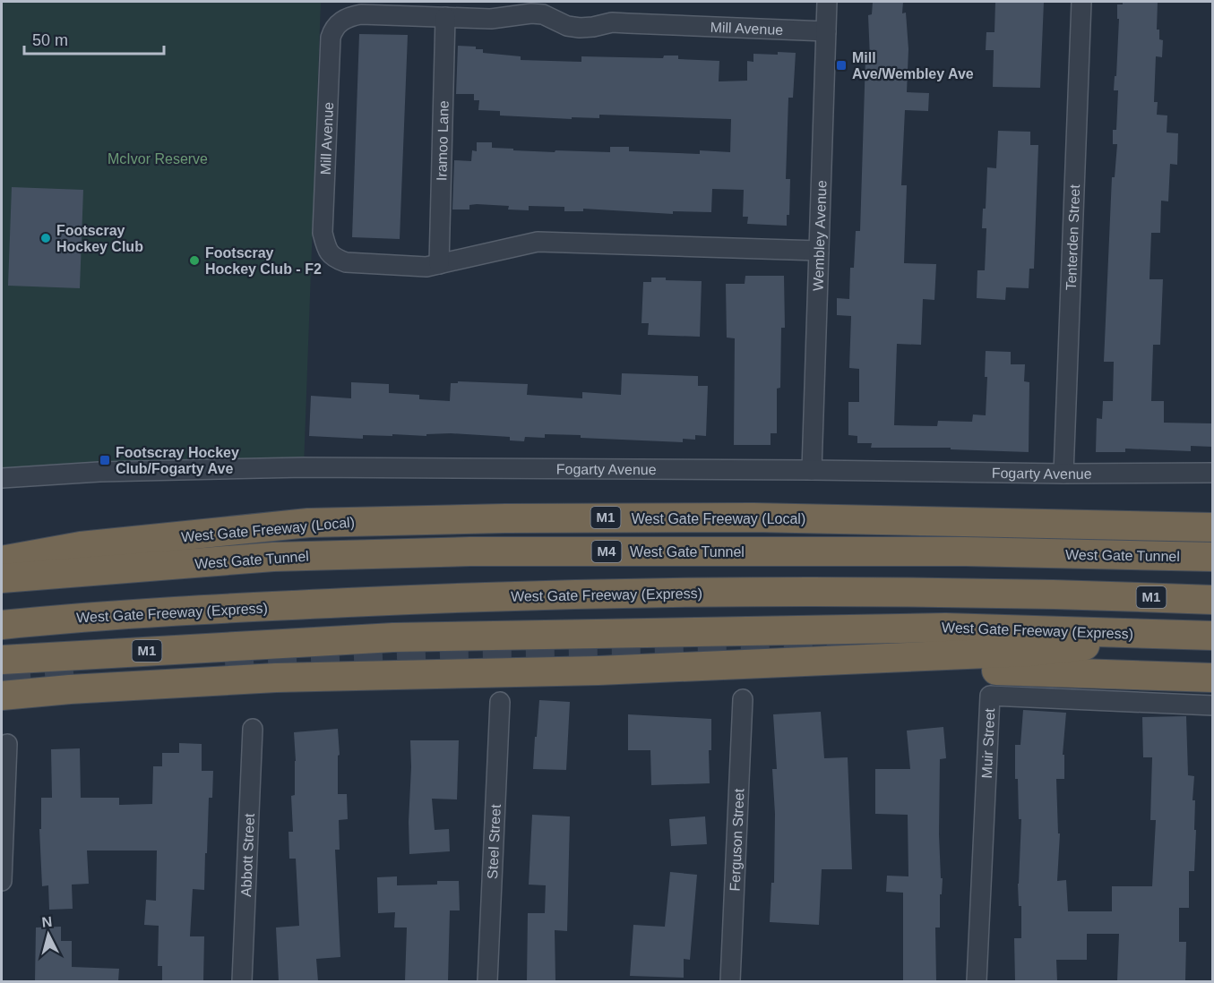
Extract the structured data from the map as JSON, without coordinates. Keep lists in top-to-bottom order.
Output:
{
  "streets": {
    "highway": [
      "M1",
      "West Gate Freeway (Local)",
      "M4",
      "West Gate Tunnel",
      "West Gate Freeway (Express)"
    ],
    "street": [
      "Mill Avenue",
      "Iramoo Lane",
      "Wembley Avenue",
      "Tenterden Street",
      "Fogarty Avenue",
      "Muir Street",
      "Ferguson Street",
      "Steel Street",
      "Abbott Street"
    ]
  },
  "crossings": [
    ["Mill Avenue", "Iramoo Lane"],
    ["Mill Avenue", "Wembley Avenue"],
    ["Wembley Avenue", "Fogarty Avenue"],
    ["Tenterden Street", "Fogarty Avenue"],
    ["M1", "West Gate Freeway (Express)"]
  ],
  "parks": ["McIvor Reserve"],
  "places": {
    "transit": ["Mill Ave/Wembley Ave", "Footscray Hockey Club/Fogarty Ave"],
    "other": ["Footscray Hockey Club", "Footscray Hockey Club - F2"]
  },
  "scale_bar": "50 m",
  "north": "top"
}
